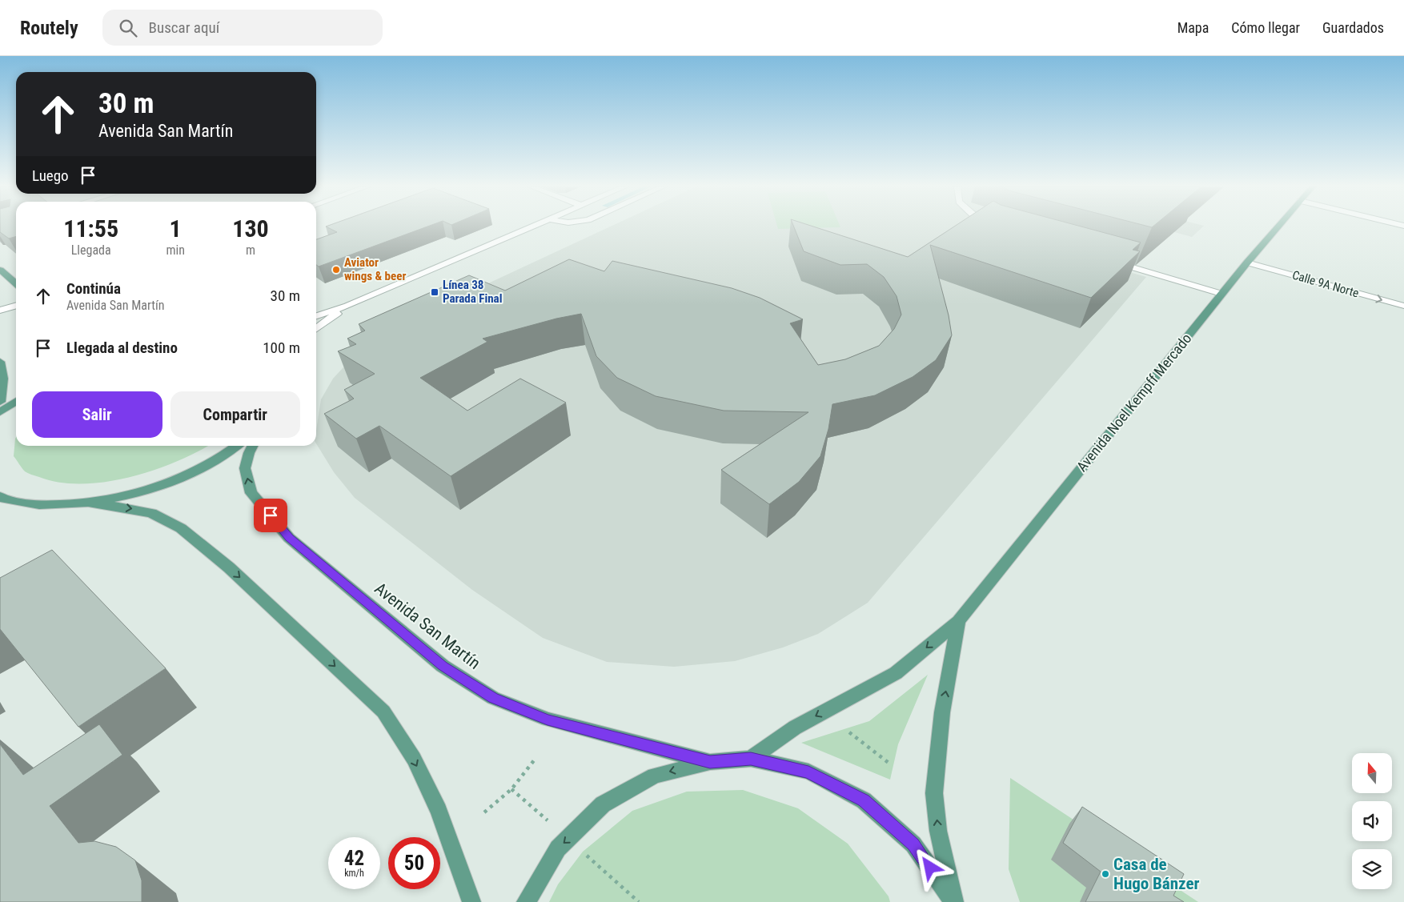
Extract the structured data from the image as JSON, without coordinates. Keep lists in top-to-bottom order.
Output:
{
  "streets": {
    "main road": ["Avenida Noel Kempff Mercado", "Avenida San Martín"],
    "street": ["Calle 9A Norte"]
  },
  "crossings": [
    ["Calle 9A Norte", "Avenida Noel Kempff Mercado"]
  ],
  "one_way": ["Calle 9A Norte"],
  "places": {
    "other": ["Aviator wings & beer", "Casa de Hugo Bánzer"],
    "transit": ["Línea 38 Parada Final"]
  },
  "north": "top",
  "page": {
    "header": "Routely",
    "search": "Buscar aquí",
    "nav": ["Mapa", "Cómo llegar", "Guardados"],
    "turn": ["30 m", "Avenida San Martín"],
    "then": "Luego",
    "eta": [
      "11:55",
      "Llegada",
      "1",
      "min",
      "130",
      "m"
    ],
    "list": [
      {
        "name": "Continúa",
        "note": "Avenida San Martín",
        "value": "30 m"
      },
      {
        "name": "Llegada al destino",
        "value": "100 m"
      }
    ],
    "buttons": ["Salir", "Compartir"],
    "speed": "42 km/h",
    "limit": "50"
  }
}
